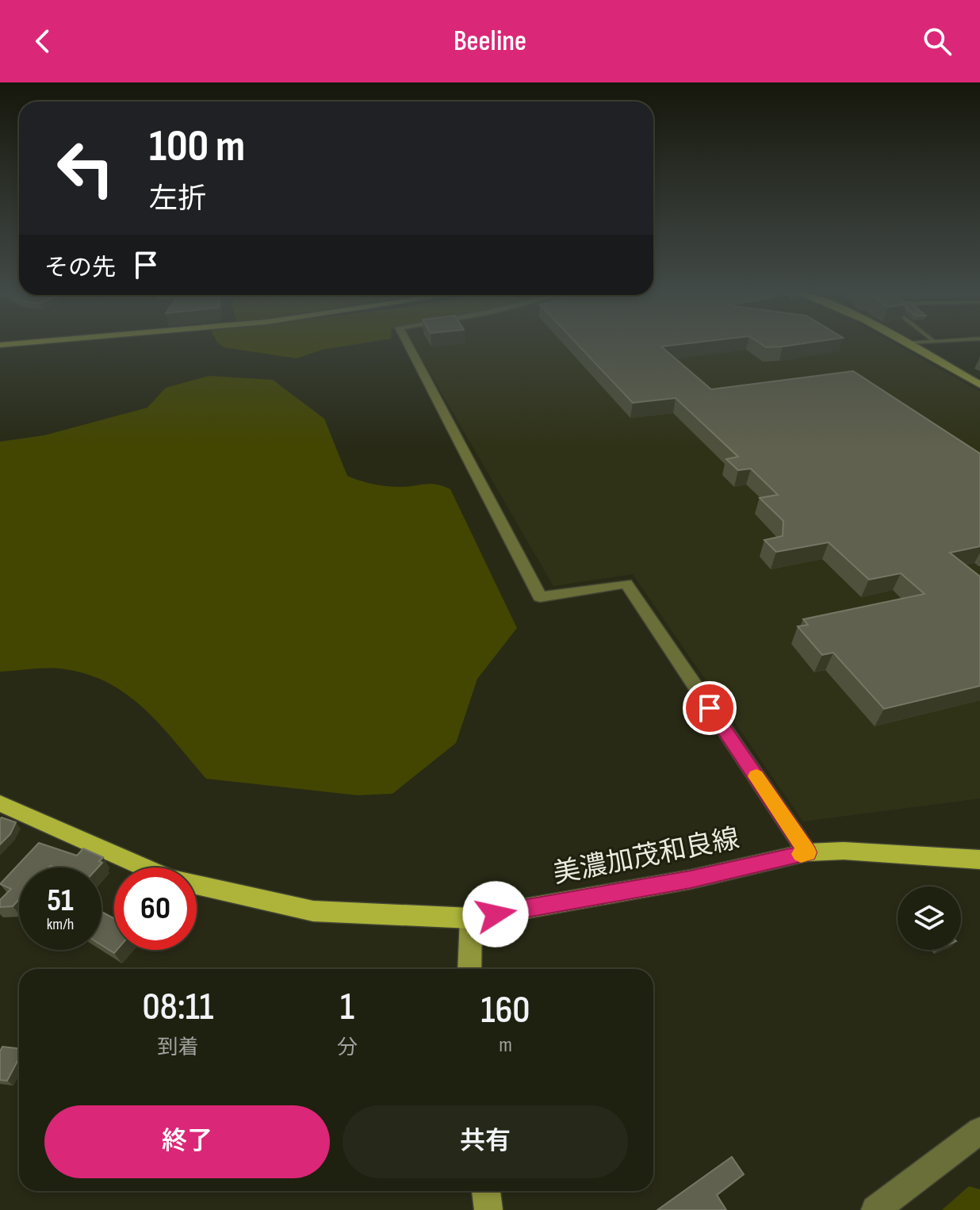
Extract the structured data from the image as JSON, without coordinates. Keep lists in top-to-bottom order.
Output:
{
  "streets": {
    "main road": ["美濃加茂和良線"]
  },
  "page": {
    "header": "Beeline",
    "turn": ["100 m", "左折"],
    "then": "その先",
    "speed": "51 km/h",
    "limit": "60",
    "eta": [
      "08:11",
      "到着",
      "1",
      "分",
      "160",
      "m"
    ],
    "buttons": ["終了", "共有"]
  }
}
